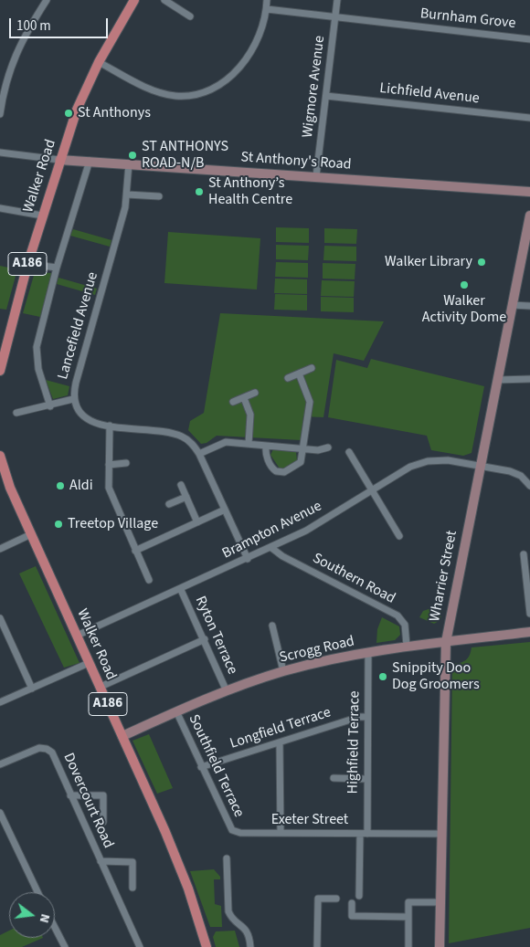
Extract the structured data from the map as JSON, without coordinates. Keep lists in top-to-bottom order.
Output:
{
  "streets": {
    "main road": ["Walker Road", "A186"],
    "street": [
      "Burnham Grove",
      "Wigmore Avenue",
      "Lichfield Avenue",
      "St Anthony's Road",
      "Lancefield Avenue",
      "Brampton Avenue",
      "Wharrier Street",
      "Southern Road",
      "Ryton Terrace",
      "Scrogg Road",
      "Longfield Terrace",
      "Highfield Terrace",
      "Southfield Terrace",
      "Dovercourt Road",
      "Exeter Street"
    ]
  },
  "crossings": [
    ["Burnham Grove", "Wigmore Avenue"],
    ["Wigmore Avenue", "Lichfield Avenue"],
    ["Wigmore Avenue", "St Anthony's Road"],
    ["St Anthony's Road", "Walker Road"],
    ["St Anthony's Road", "Lancefield Avenue"],
    ["Walker Road", "Brampton Avenue"],
    ["Walker Road", "Scrogg Road"],
    ["Lancefield Avenue", "Brampton Avenue"],
    ["Brampton Avenue", "Wharrier Street"],
    ["Brampton Avenue", "Southern Road"],
    ["Brampton Avenue", "Ryton Terrace"],
    ["Wharrier Street", "Scrogg Road"],
    ["Wharrier Street", "Exeter Street"],
    ["Southern Road", "Scrogg Road"],
    ["Ryton Terrace", "Scrogg Road"],
    ["Scrogg Road", "Highfield Terrace"],
    ["Scrogg Road", "Southfield Terrace"],
    ["Longfield Terrace", "Highfield Terrace"],
    ["Longfield Terrace", "Southfield Terrace"],
    ["Highfield Terrace", "Exeter Street"],
    ["Southfield Terrace", "Exeter Street"]
  ],
  "places": [
    "St Anthonys",
    "ST ANTHONYS ROAD-N/B",
    "St Anthony’s Health Centre",
    "Walker Library",
    "Walker Activity Dome",
    "Aldi",
    "Treetop Village",
    "Snippity Doo Dog Groomers"
  ],
  "scale_bar": "100 m",
  "north": "right"
}
